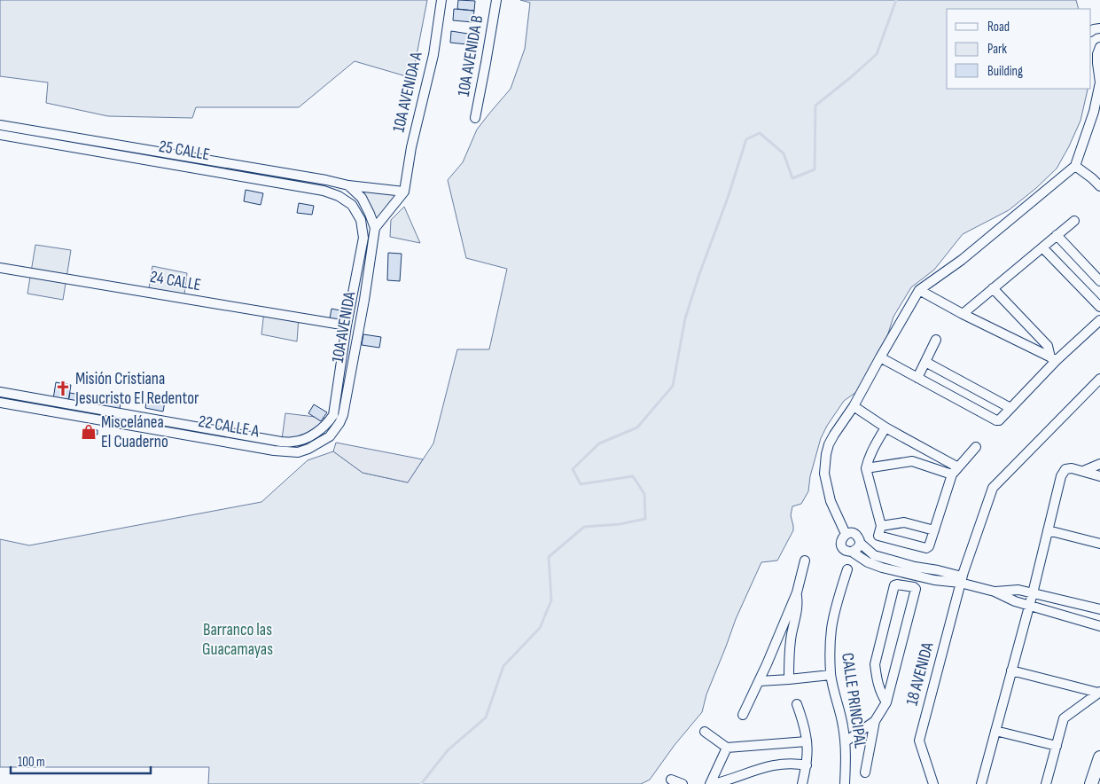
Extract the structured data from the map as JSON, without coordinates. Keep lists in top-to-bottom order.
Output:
{
  "streets": {
    "street": [
      "10A AVENIDA B",
      "10A AVENIDA A",
      "25 CALLE",
      "24 CALLE",
      "10A AVENIDA",
      "22 CALLE A",
      "18 AVENIDA",
      "CALLE PRINCIPAL"
    ]
  },
  "crossings": [
    ["10A AVENIDA A", "25 CALLE"],
    ["25 CALLE", "10A AVENIDA"],
    ["24 CALLE", "10A AVENIDA"],
    ["10A AVENIDA", "22 CALLE A"]
  ],
  "parks": ["Barranco las Guacamayas"],
  "places": {
    "church": ["Misión Cristiana Jesucristo El Redentor"],
    "shop": ["Miscelánea El Cuaderno"]
  },
  "legend": ["Road", "Park", "Building"],
  "scale_bar": "100 m"
}
